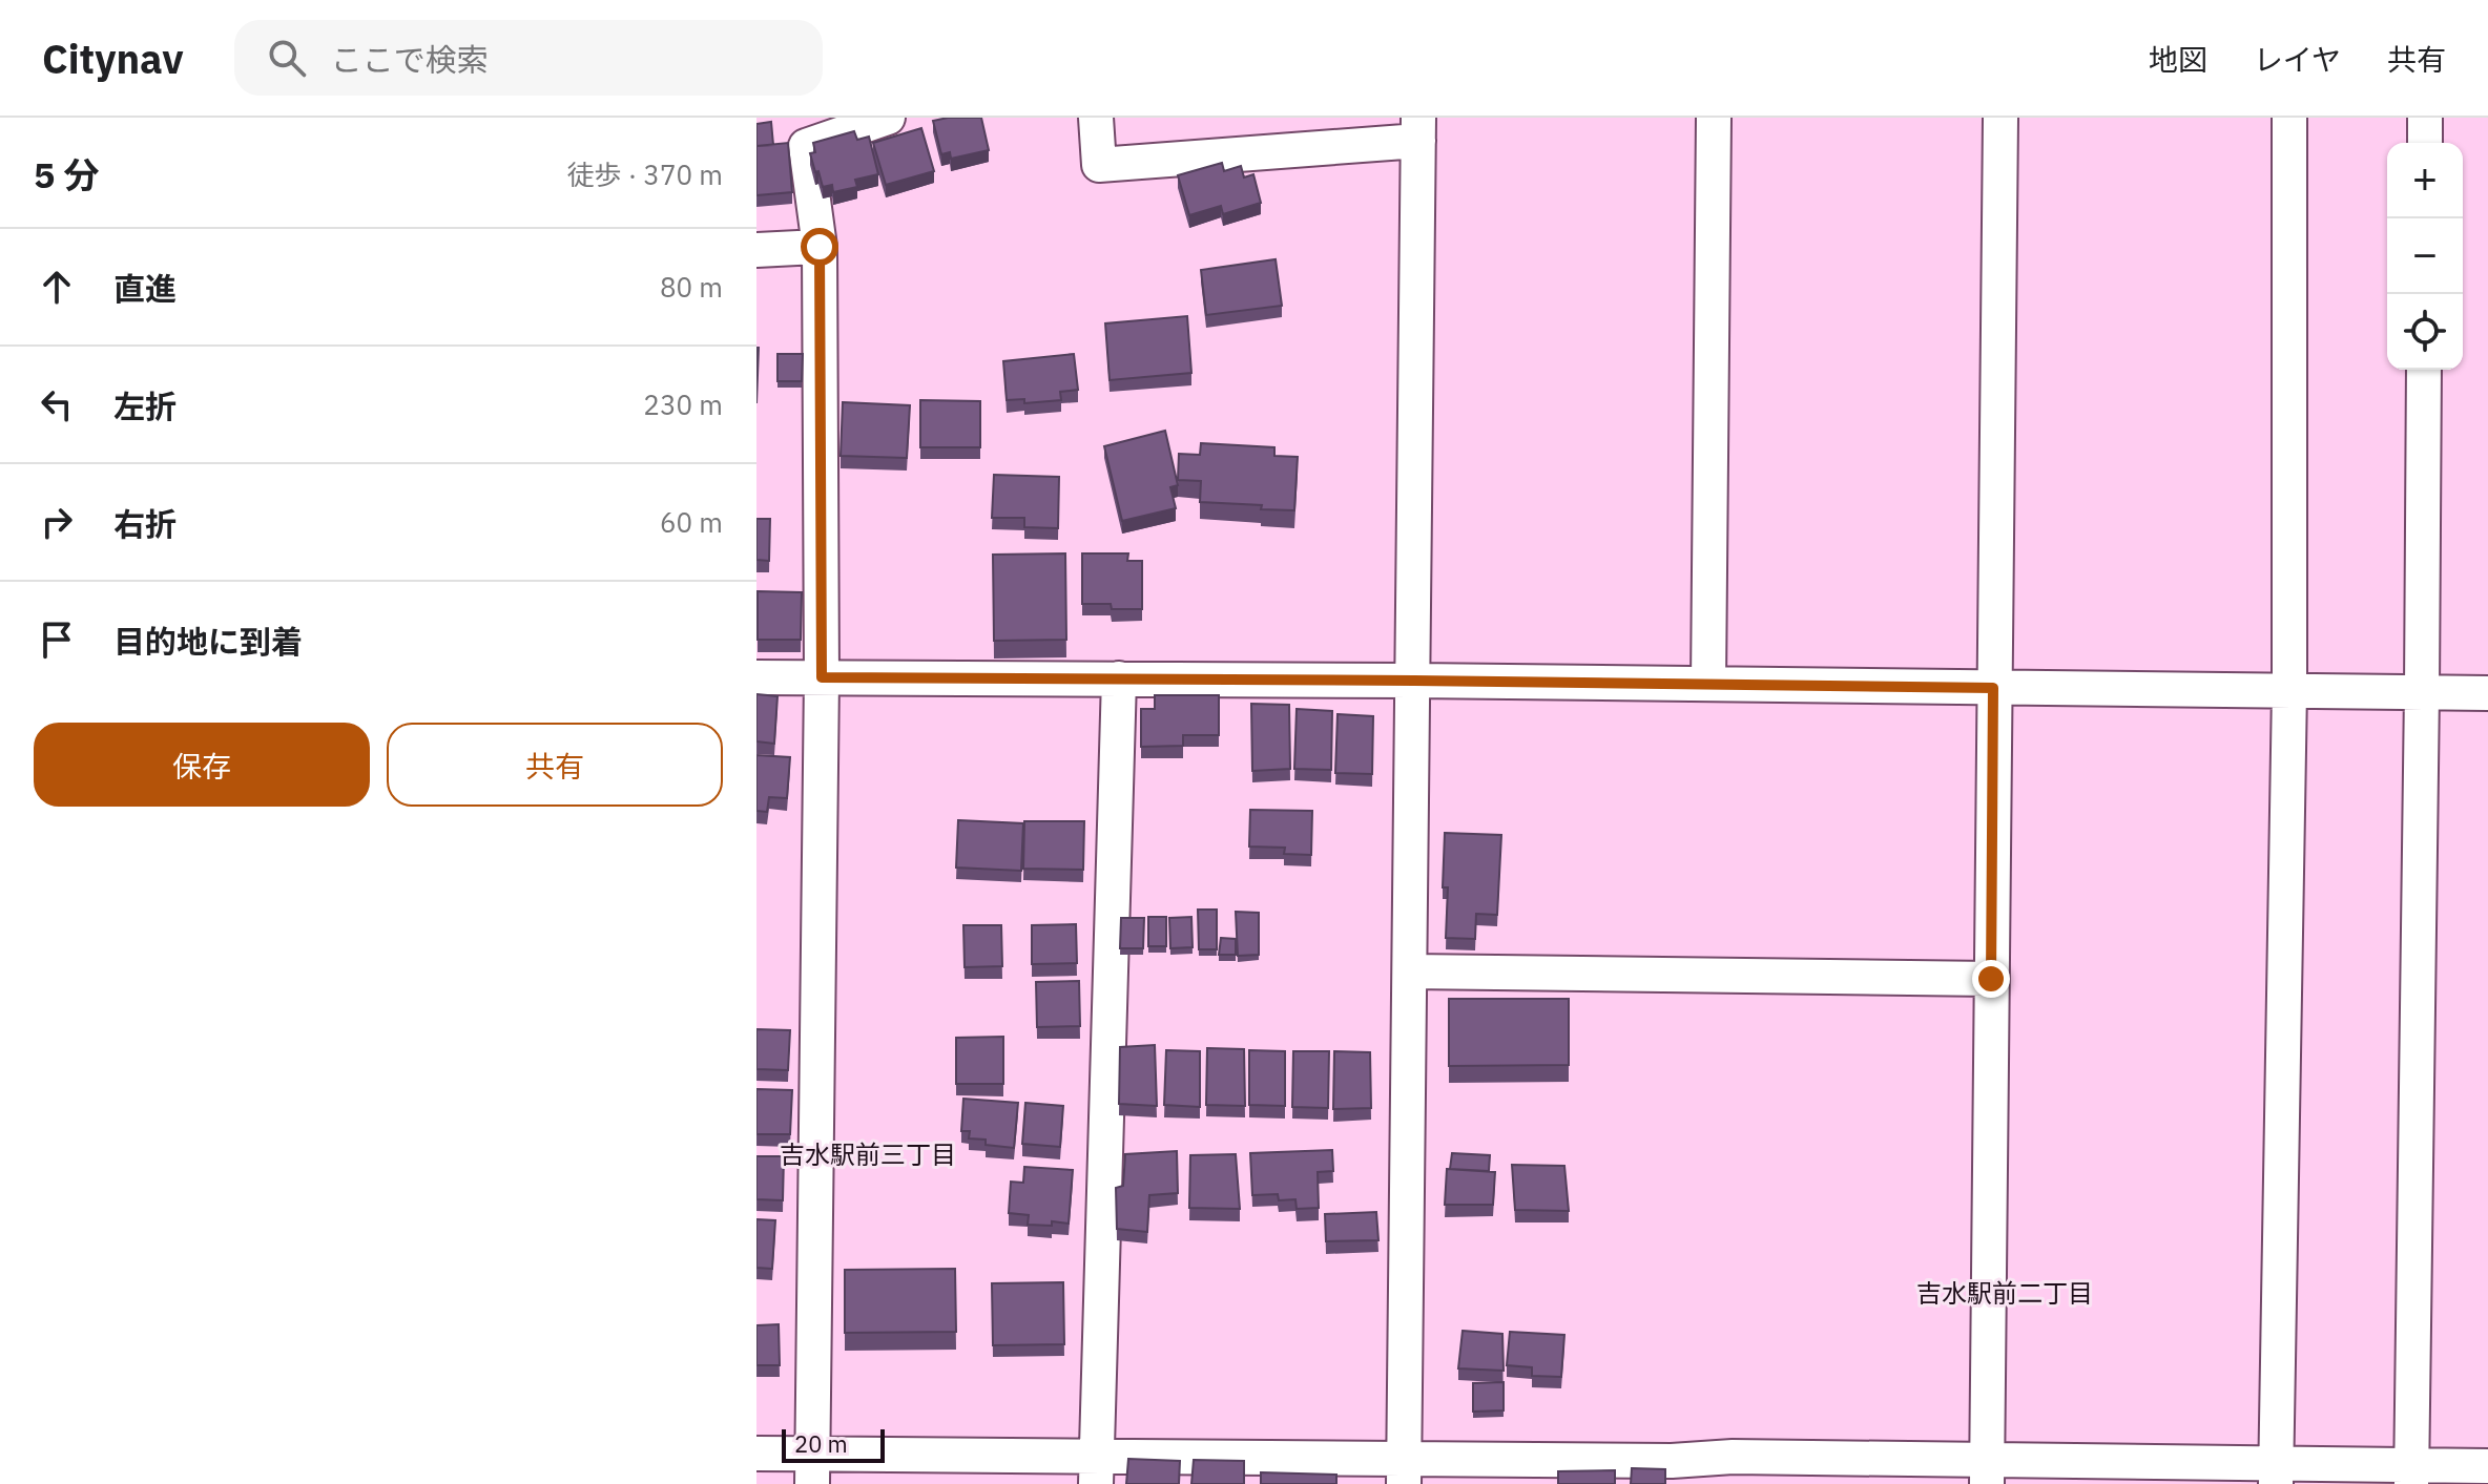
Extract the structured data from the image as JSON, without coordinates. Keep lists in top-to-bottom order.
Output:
{
  "districts": ["吉水駅前三丁目", "吉水駅前二丁目"],
  "scale_bar": "20 m",
  "page": {
    "header": "Citynav",
    "search": "ここで検索",
    "nav": ["地図", "レイヤ", "共有"],
    "heading": ["5 分", "徒歩 · 370 m"],
    "map_buttons": ["+", "−"],
    "list": [
      ["直進", "80 m"],
      ["左折", "230 m"],
      ["右折", "60 m"],
      "目的地に到着"
    ],
    "buttons": ["保存", "共有"],
    "scale": "20 m"
  }
}
